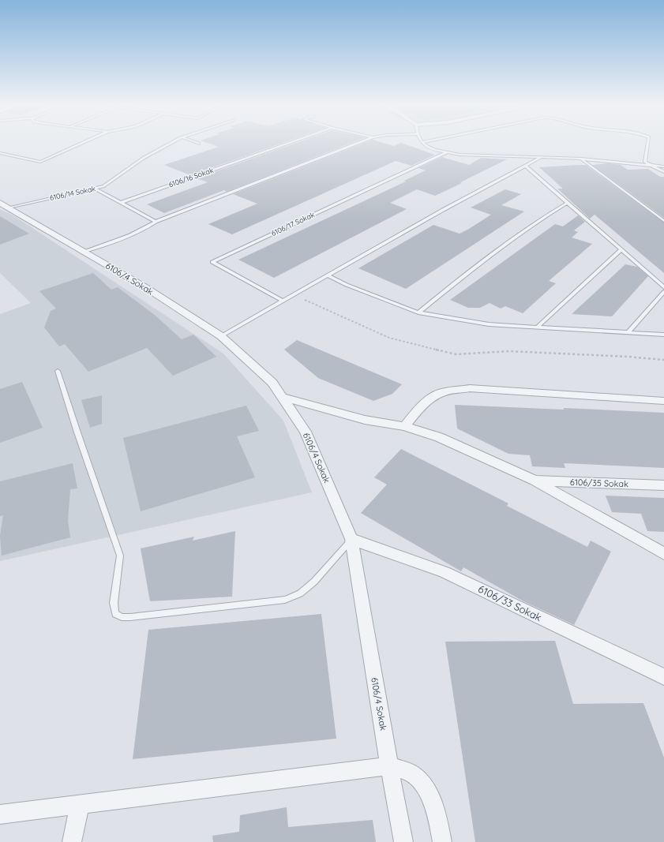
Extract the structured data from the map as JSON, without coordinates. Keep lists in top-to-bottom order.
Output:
{
  "streets": {
    "street": ["6106/4 Sokak", "6106/35 Sokak", "6106/33 Sokak"],
    "lane": ["6106/16 Sokak", "6106/14 Sokak", "6106/17 Sokak"]
  },
  "crossings": [
    ["6106/14 Sokak", "6106/4 Sokak"],
    ["6106/4 Sokak", "6106/33 Sokak"]
  ]
}
